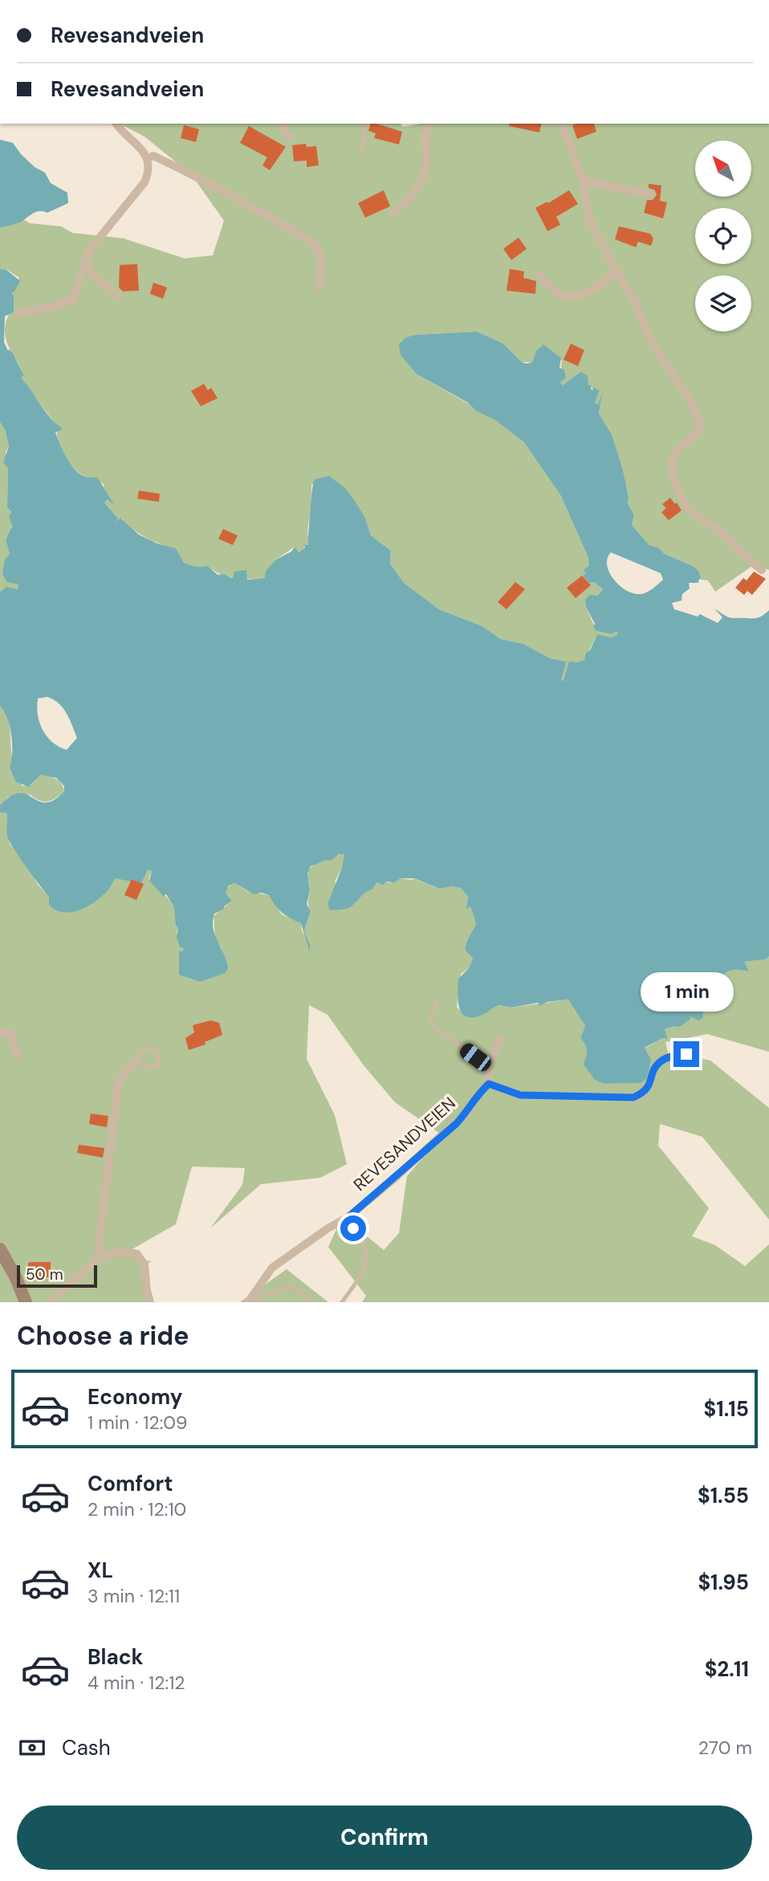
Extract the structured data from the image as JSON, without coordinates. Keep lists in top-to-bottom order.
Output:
{
  "streets": {
    "street": ["REVESANDVEIEN"]
  },
  "scale_bar": "50 m",
  "north": "top left",
  "page": {
    "banner": ["Revesandveien", "Revesandveien"],
    "bubble": "1 min",
    "scale": "50 m",
    "heading": "Choose a ride",
    "list": [
      {
        "name": "Economy",
        "note": "1 min · 12:09",
        "value": "$1.15"
      },
      {
        "name": "Comfort",
        "note": "2 min · 12:10",
        "value": "$1.55"
      },
      {
        "name": "XL",
        "note": "3 min · 12:11",
        "value": "$1.95"
      },
      {
        "name": "Black",
        "note": "4 min · 12:12",
        "value": "$2.11"
      }
    ],
    "pay": ["Cash", "270 m"],
    "buttons": "Confirm"
  }
}
